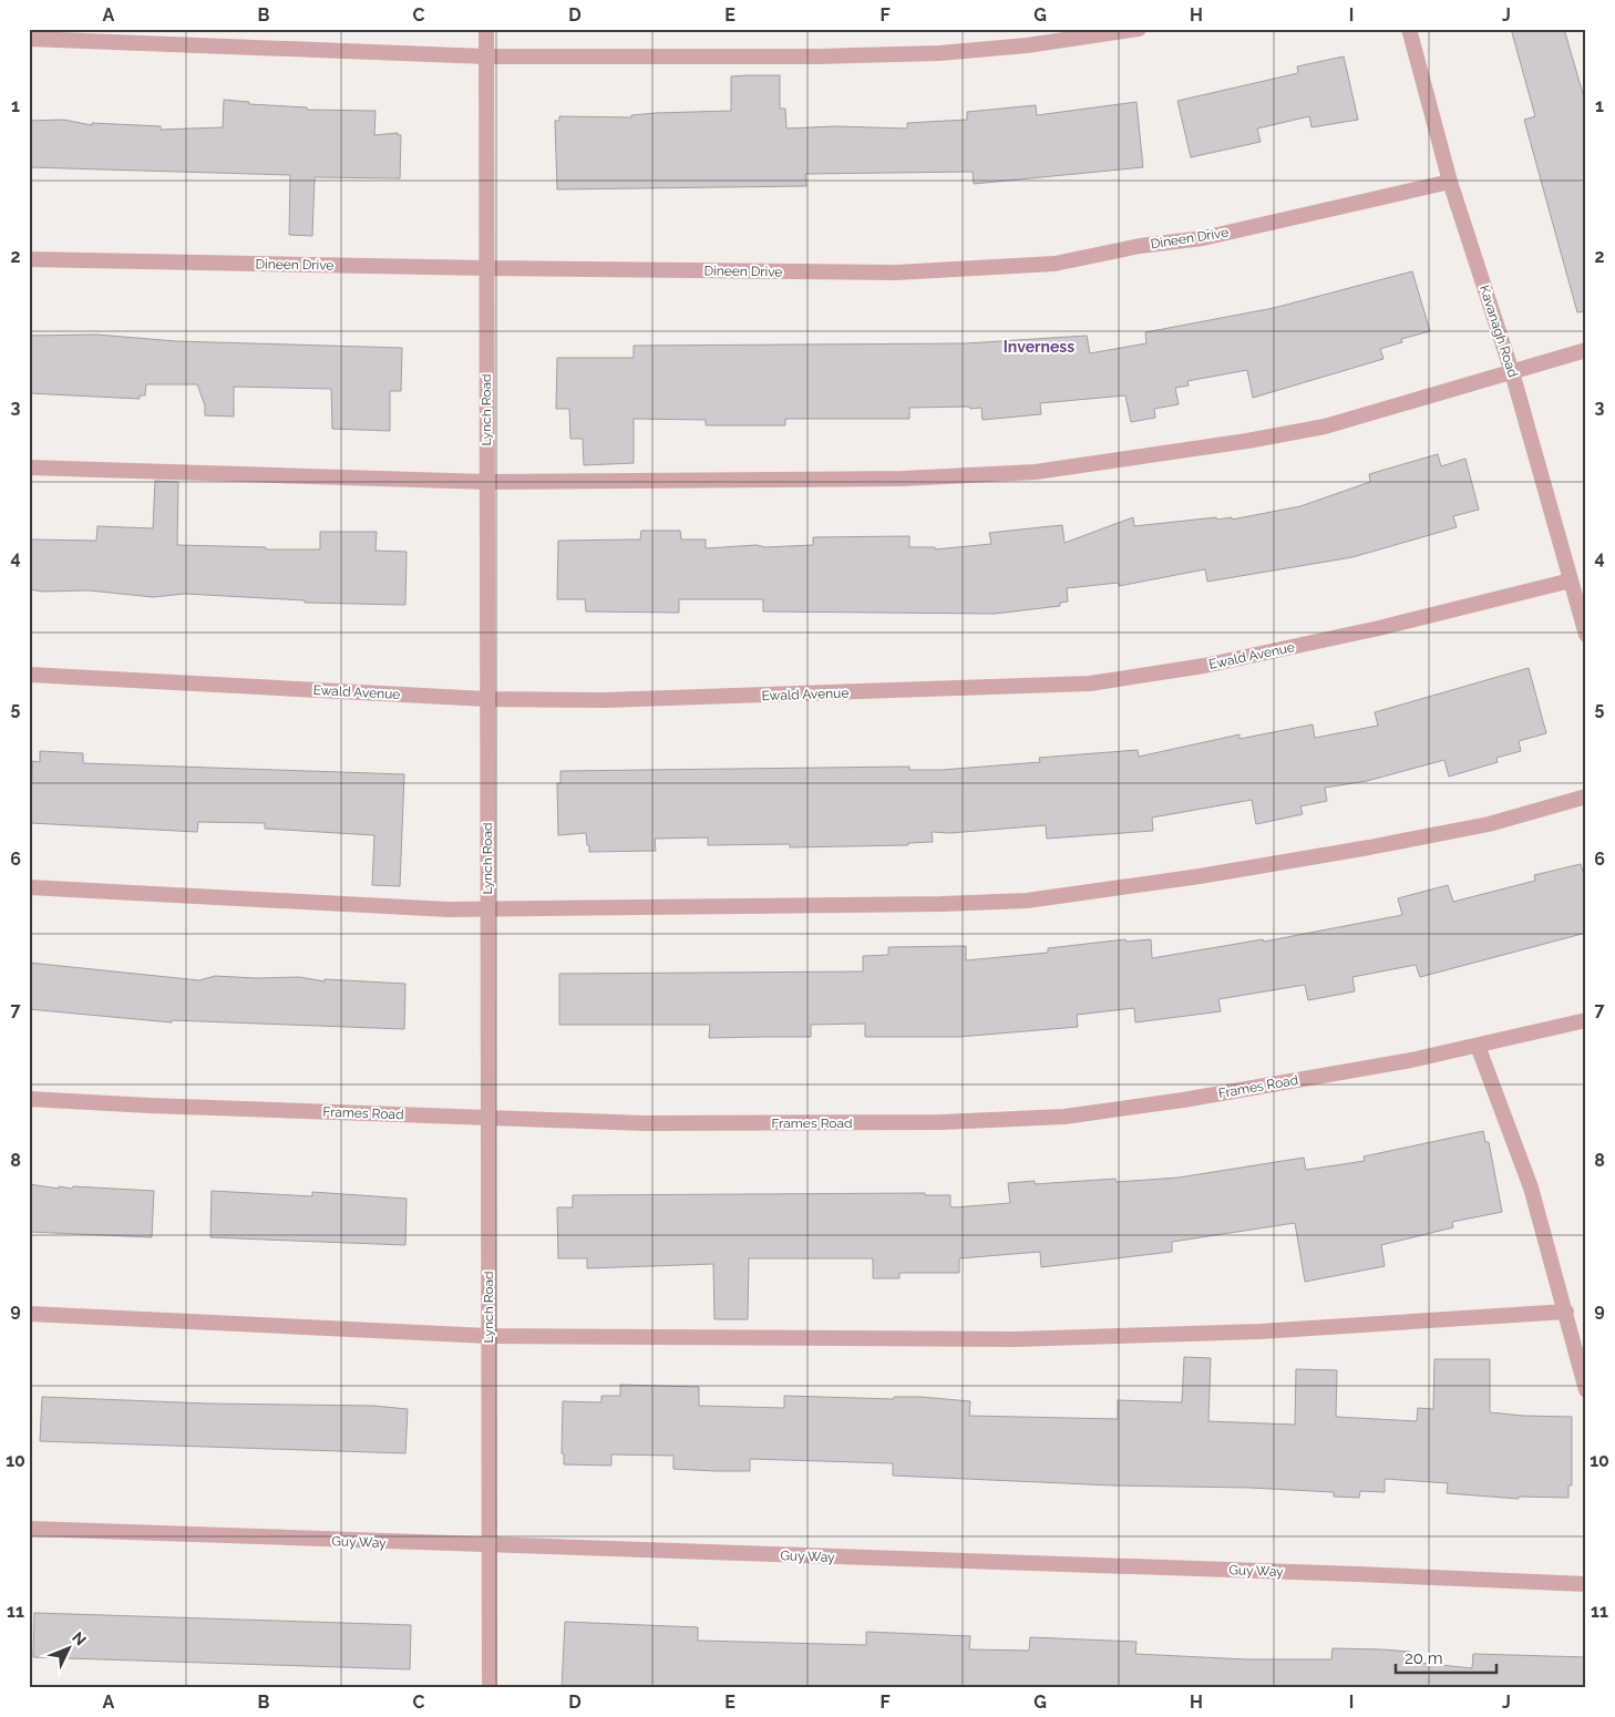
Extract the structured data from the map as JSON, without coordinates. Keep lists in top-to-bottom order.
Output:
{
  "streets": {
    "street": [
      "Dineen Drive",
      "Kavanagh Road",
      "Lynch Road",
      "Ewald Avenue",
      "Frames Road",
      "Guy Way"
    ]
  },
  "crossings": [
    ["Dineen Drive", "Kavanagh Road"],
    ["Dineen Drive", "Lynch Road"],
    ["Kavanagh Road", "Ewald Avenue"],
    ["Lynch Road", "Ewald Avenue"],
    ["Lynch Road", "Frames Road"],
    ["Lynch Road", "Guy Way"]
  ],
  "districts": ["Inverness"],
  "scale_bar": "20 m",
  "north": "top right",
  "grid": {
    "columns": [
      "A",
      "B",
      "C",
      "D",
      "E",
      "F",
      "G",
      "H",
      "I",
      "J"
    ],
    "rows": [
      "1",
      "2",
      "3",
      "4",
      "5",
      "6",
      "7",
      "8",
      "9",
      "10",
      "11"
    ]
  }
}
